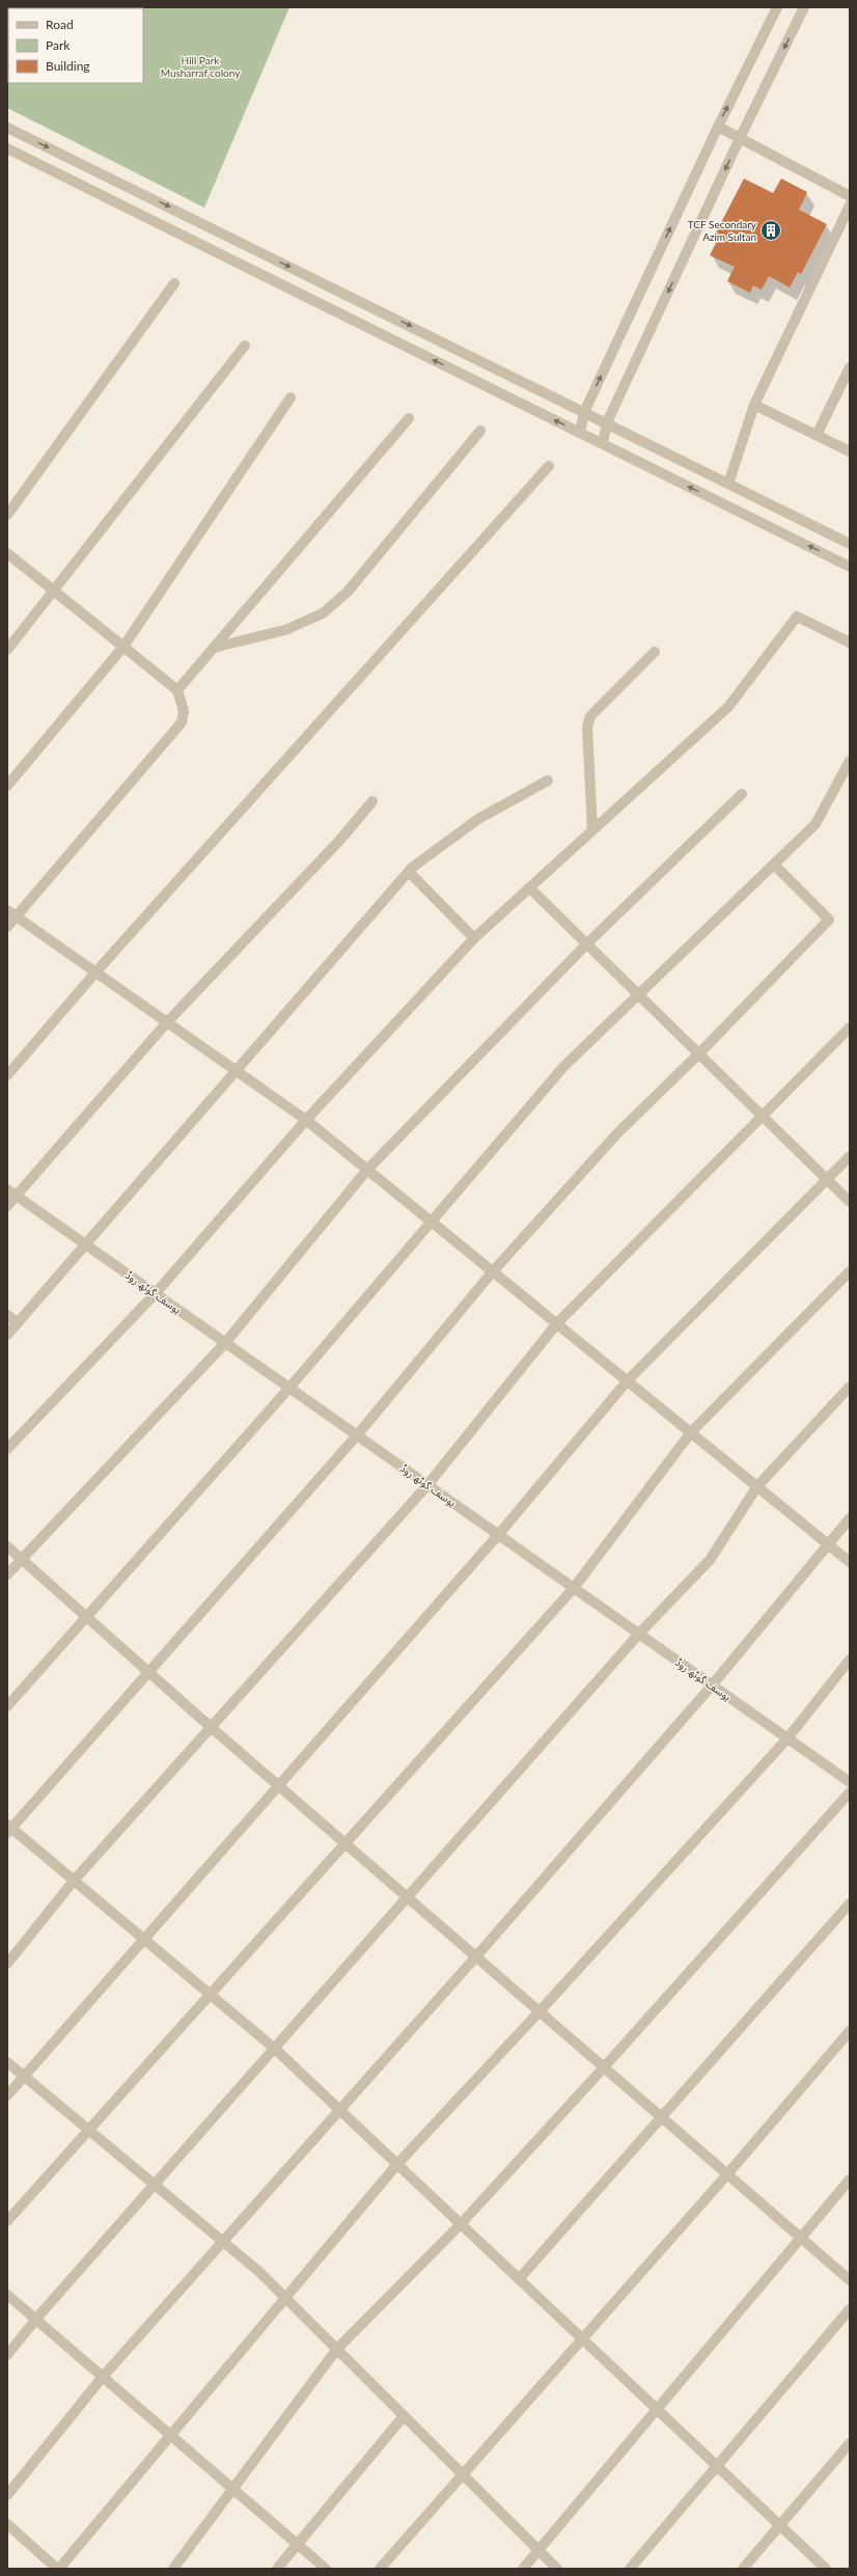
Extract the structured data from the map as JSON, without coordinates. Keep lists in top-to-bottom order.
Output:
{
  "streets": {
    "street": ["یوسف گوٹھ روڈ"]
  },
  "parks": ["Hill Park Musharraf colony"],
  "places": {
    "building": ["TCF Secondary Azim Sultan"]
  },
  "legend": ["Road", "Park", "Building"]
}
